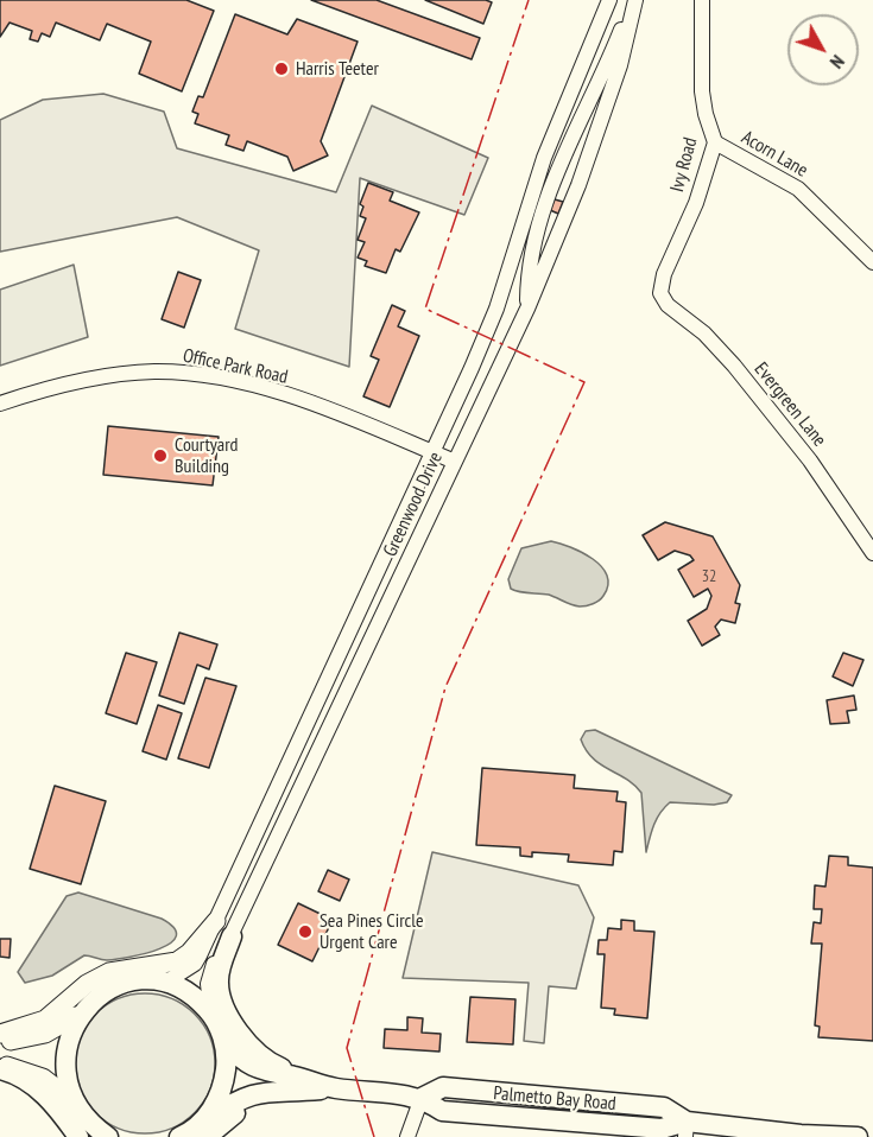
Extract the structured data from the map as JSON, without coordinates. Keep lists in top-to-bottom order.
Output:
{
  "streets": {
    "highway": ["Palmetto Bay Road"],
    "street": [
      "Acorn Lane",
      "Ivy Road",
      "Office Park Road",
      "Evergreen Lane",
      "Greenwood Drive"
    ]
  },
  "crossings": [
    ["Acorn Lane", "Ivy Road"],
    ["Ivy Road", "Evergreen Lane"],
    ["Office Park Road", "Greenwood Drive"]
  ],
  "places": ["Harris Teeter", "Courtyard Building", "Sea Pines Circle Urgent Care"],
  "house_numbers": ["32"],
  "north": "bottom right"
}
